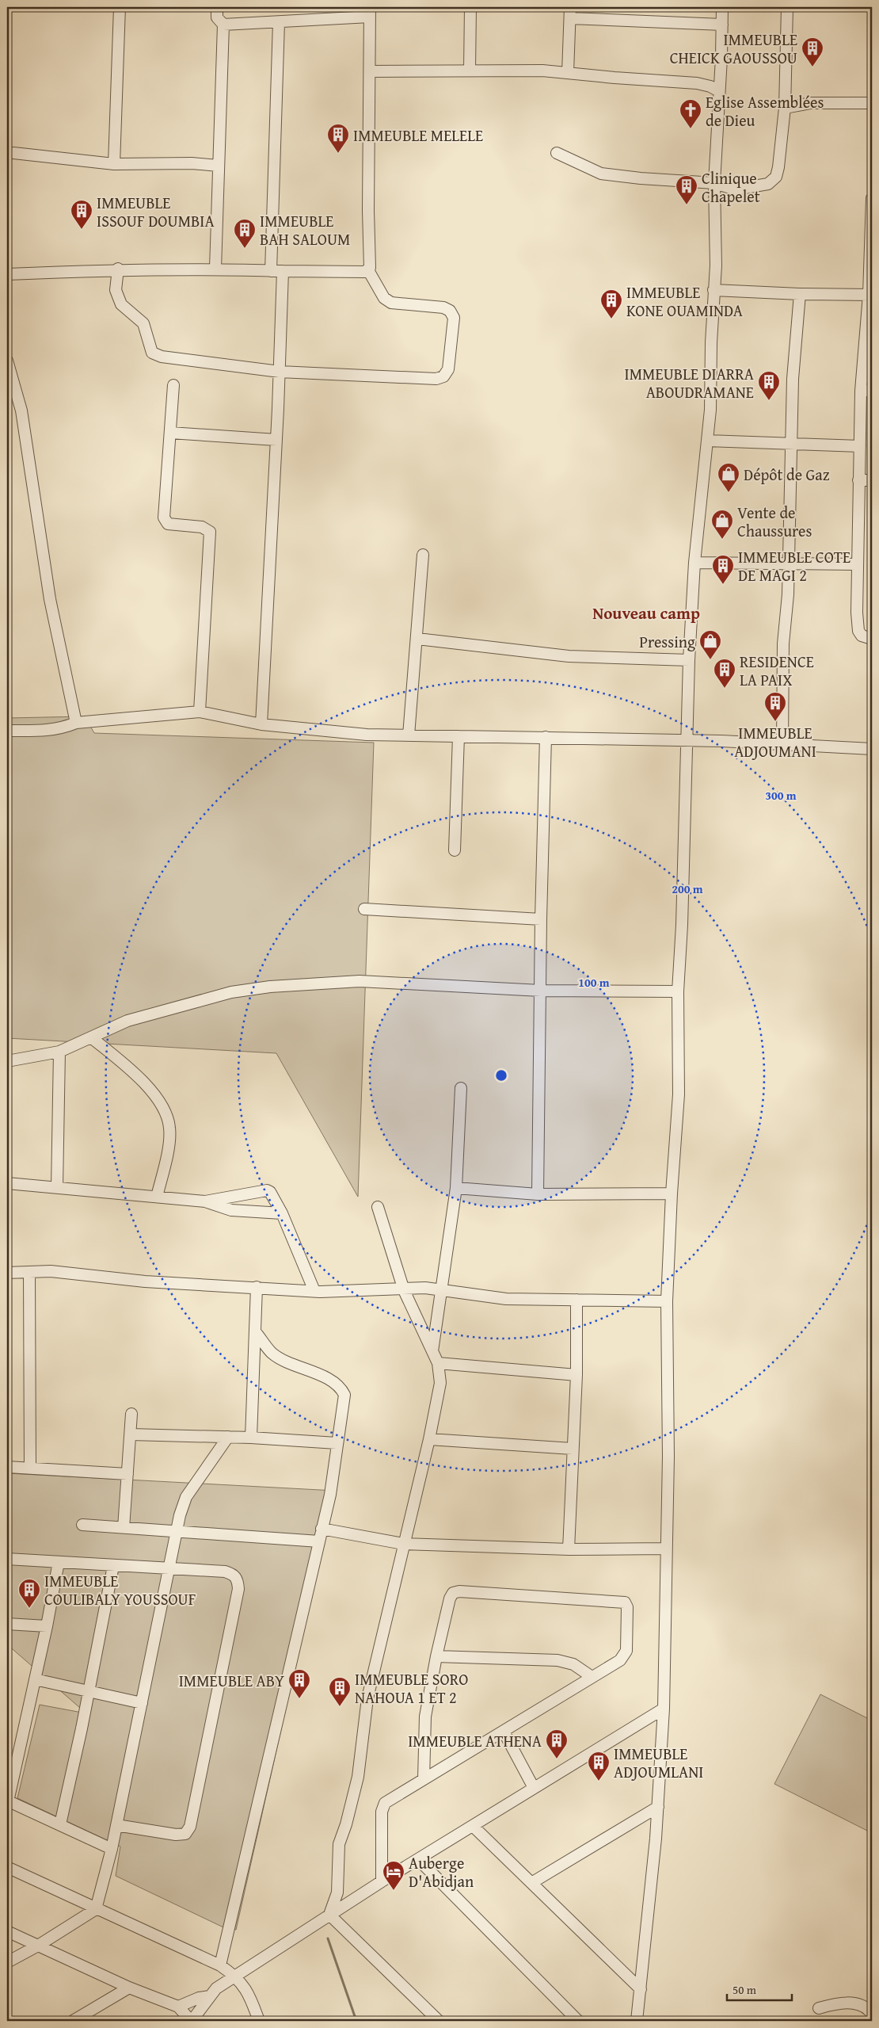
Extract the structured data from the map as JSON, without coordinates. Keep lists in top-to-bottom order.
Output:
{
  "districts": ["Nouveau camp"],
  "places": {
    "building": [
      "IMMEUBLE CHEICK GAOUSSOU",
      "IMMEUBLE MELELE",
      "Clinique Chapelet",
      "IMMEUBLE ISSOUF DOUMBIA",
      "IMMEUBLE BAH SALOUM",
      "IMMEUBLE KONE OUAMINDA",
      "IMMEUBLE DIARRA ABOUDRAMANE",
      "IMMEUBLE COTE DE MAGI 2",
      "RESIDENCE LA PAIX",
      "IMMEUBLE ADJOUMANI",
      "IMMEUBLE COULIBALY YOUSSOUF",
      "IMMEUBLE ABY",
      "IMMEUBLE SORO NAHOUA 1 ET 2",
      "IMMEUBLE ATHENA",
      "IMMEUBLE ADJOUMLANI"
    ],
    "church": ["Eglise Assemblées de Dieu"],
    "shop": ["Dépôt de Gaz", "Vente de Chaussures", "Pressing"],
    "hotel": ["Auberge D'Abidjan"]
  },
  "scale_bar": "50 m",
  "rings": ["300 m", "200 m", "100 m"]
}
